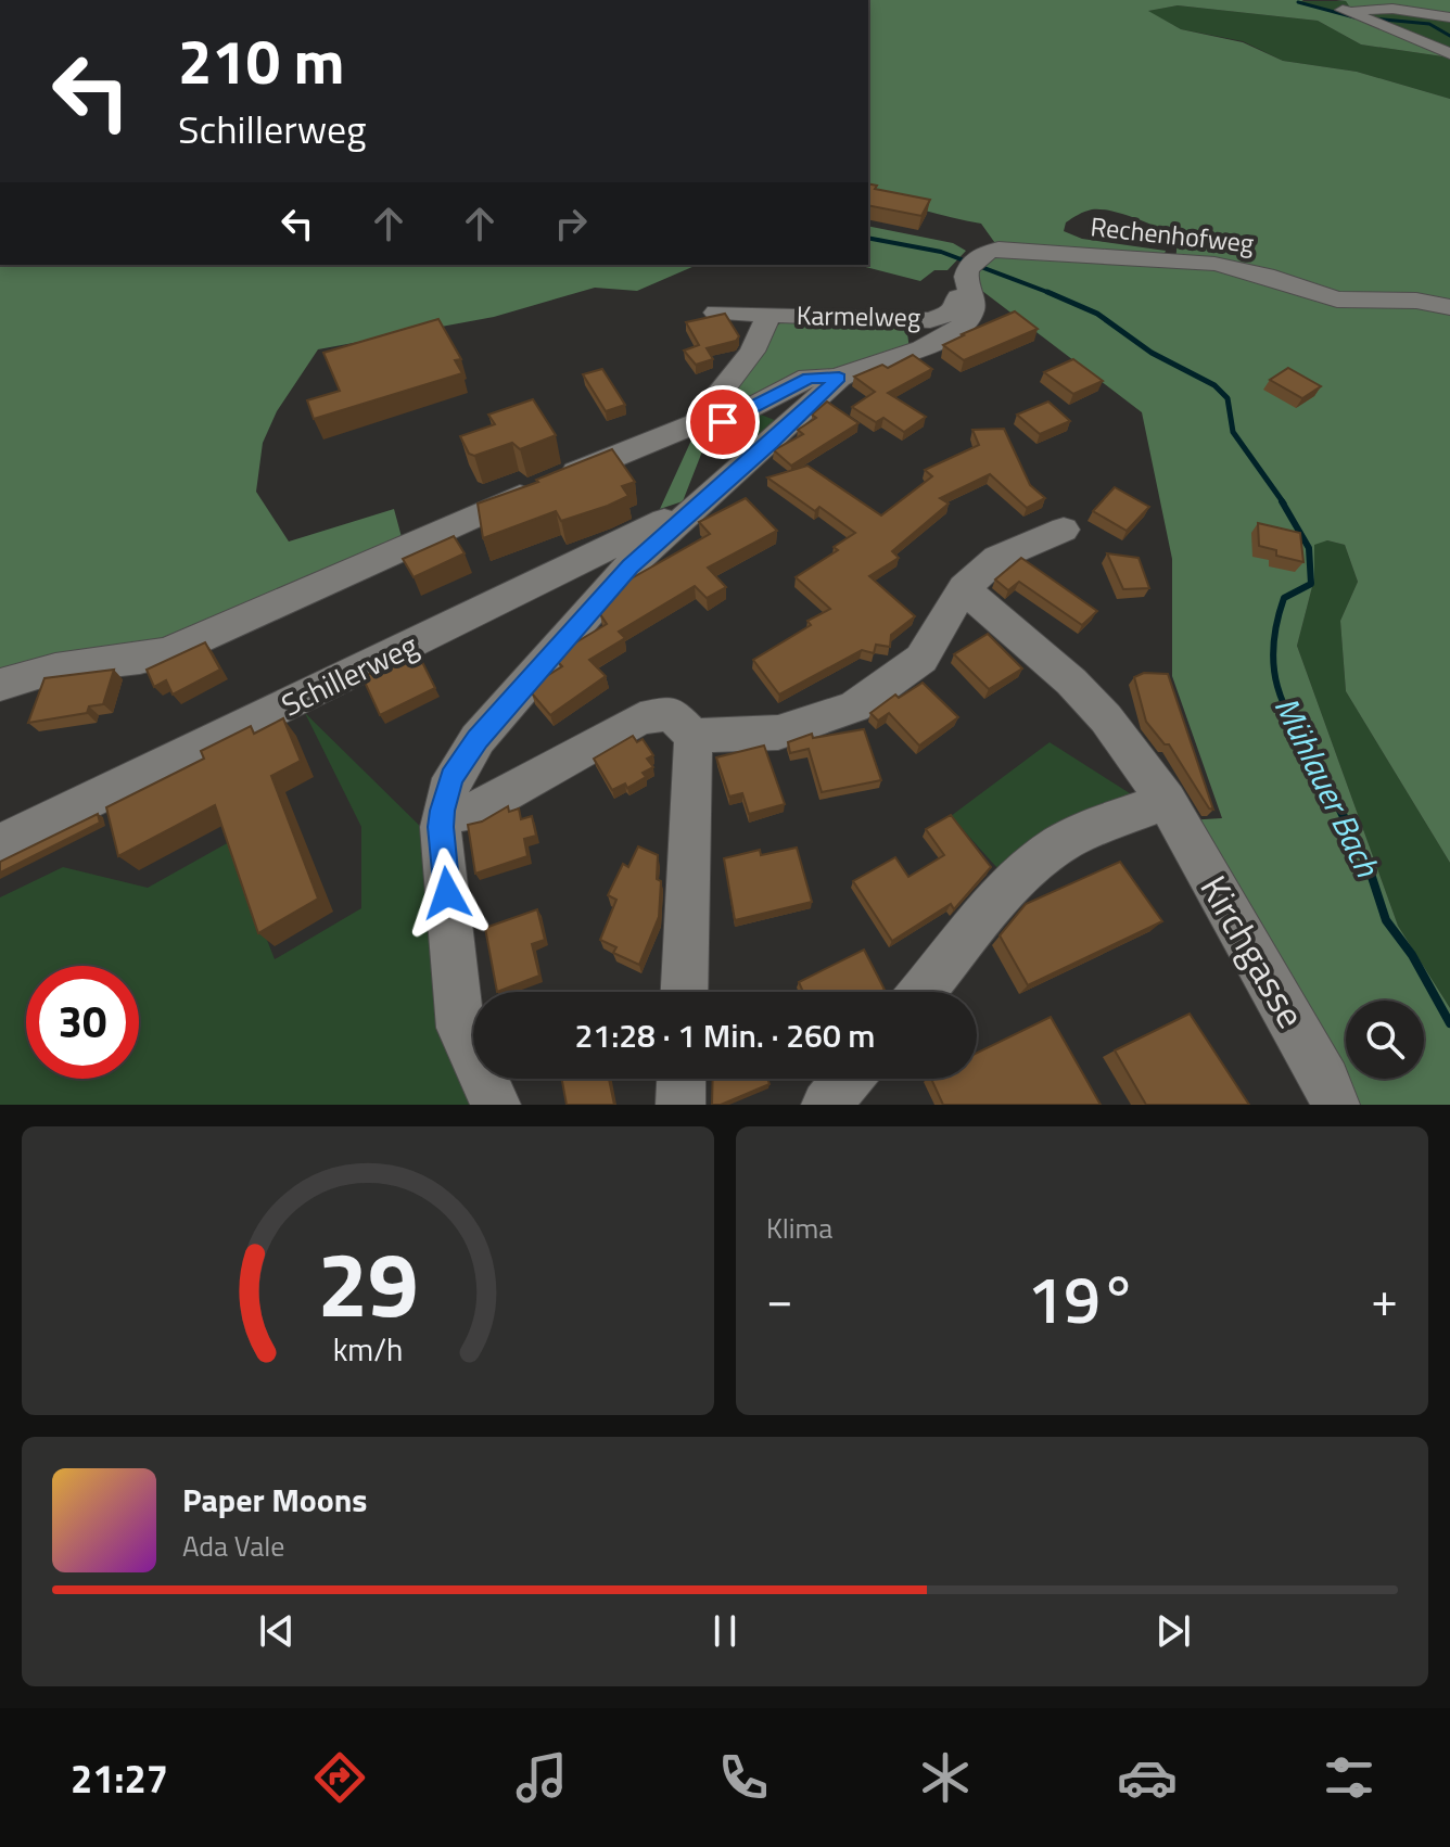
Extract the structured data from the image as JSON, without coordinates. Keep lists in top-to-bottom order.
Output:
{
  "streets": {
    "street": [
      "Rechenhofweg",
      "Karmelweg",
      "Schillerweg",
      "Kirchgasse"
    ]
  },
  "crossings": [
    ["Rechenhofweg", "Karmelweg"]
  ],
  "water": ["Mühlauer Bach"],
  "page": {
    "turn": ["210 m", "Schillerweg"],
    "limit": "30",
    "trip": "21:28 · 1 Min. · 260 m",
    "tile": "Klima",
    "heat": ["−", "19°", "+"],
    "song": ["Paper Moons", "Ada Vale"],
    "tabs": "21:27",
    "gauge": ["29", "km/h"]
  }
}
